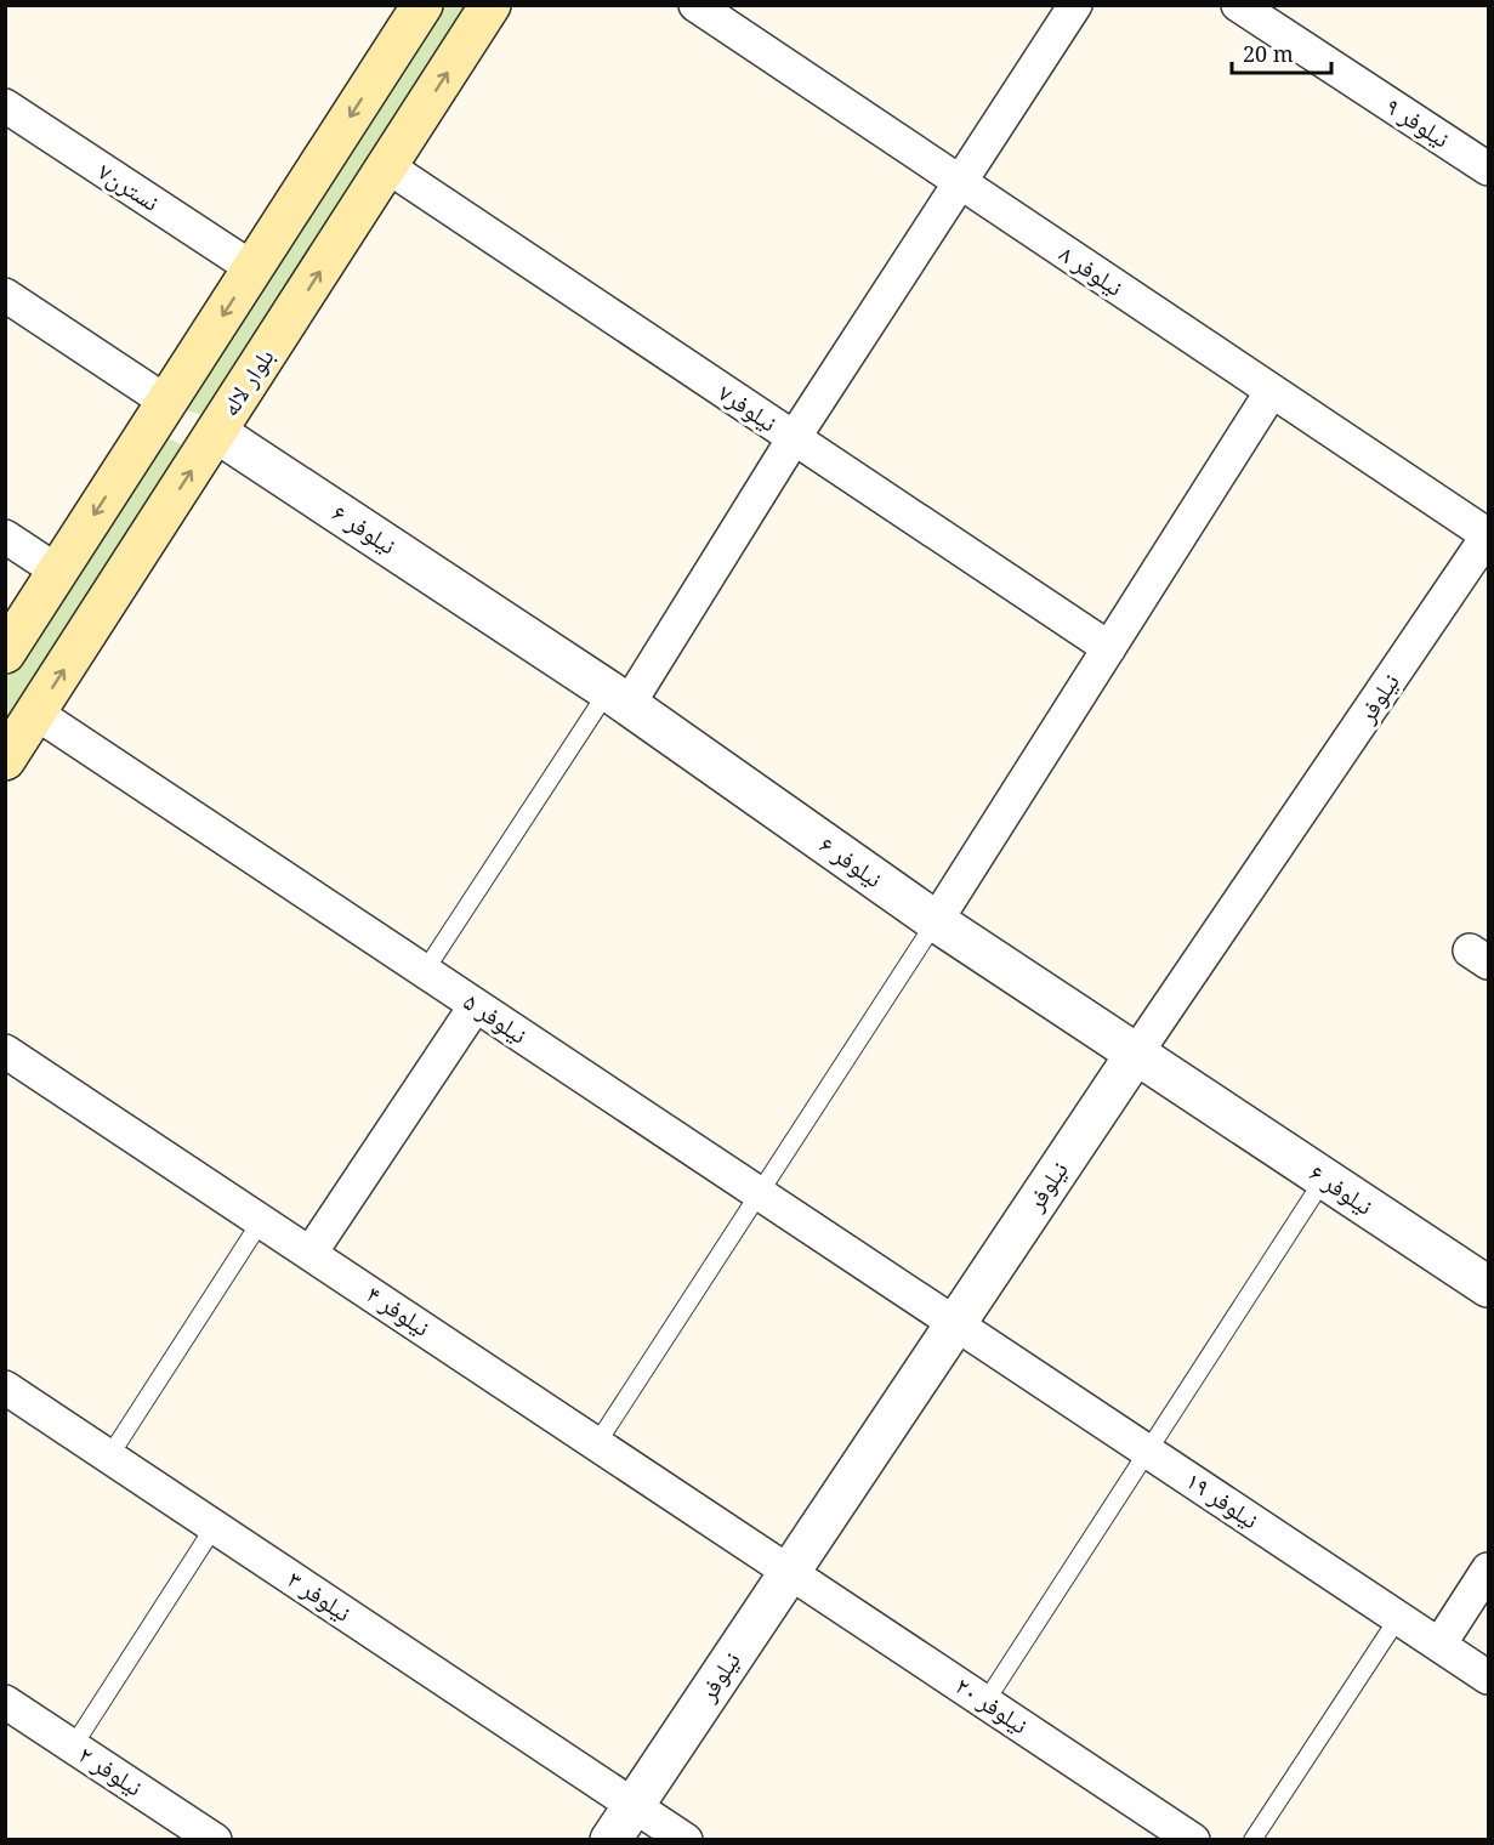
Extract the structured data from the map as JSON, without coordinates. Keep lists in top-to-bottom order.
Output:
{
  "streets": {
    "main road": ["بلوار لاله"],
    "street": [
      "نیلوفر ۹",
      "نسترن۷",
      "نیلوفر ۸",
      "نیلوفر۷",
      "نیلوفر ۶",
      "نیلوفر",
      "نیلوفر ۵",
      "نیلوفر ۴",
      "نیلوفر ۱۹",
      "نیلوفر ۳",
      "نیلوفر ۲۰",
      "نیلوفر ۲"
    ]
  },
  "crossings": [
    ["نیلوفر ۸", "نیلوفر"],
    ["بلوار لاله", "نیلوفر۷"],
    ["بلوار لاله", "نیلوفر ۶"],
    ["بلوار لاله", "نیلوفر ۵"],
    ["نیلوفر ۶", "نیلوفر"],
    ["نیلوفر", "نیلوفر ۵"],
    ["نیلوفر", "نیلوفر ۴"],
    ["نیلوفر", "نیلوفر ۱۹"],
    ["نیلوفر", "نیلوفر ۳"],
    ["نیلوفر", "نیلوفر ۲۰"],
    ["نیلوفر ۵", "نیلوفر ۱۹"],
    ["نیلوفر ۴", "نیلوفر ۲۰"]
  ],
  "scale_bar": "20 m"
}
